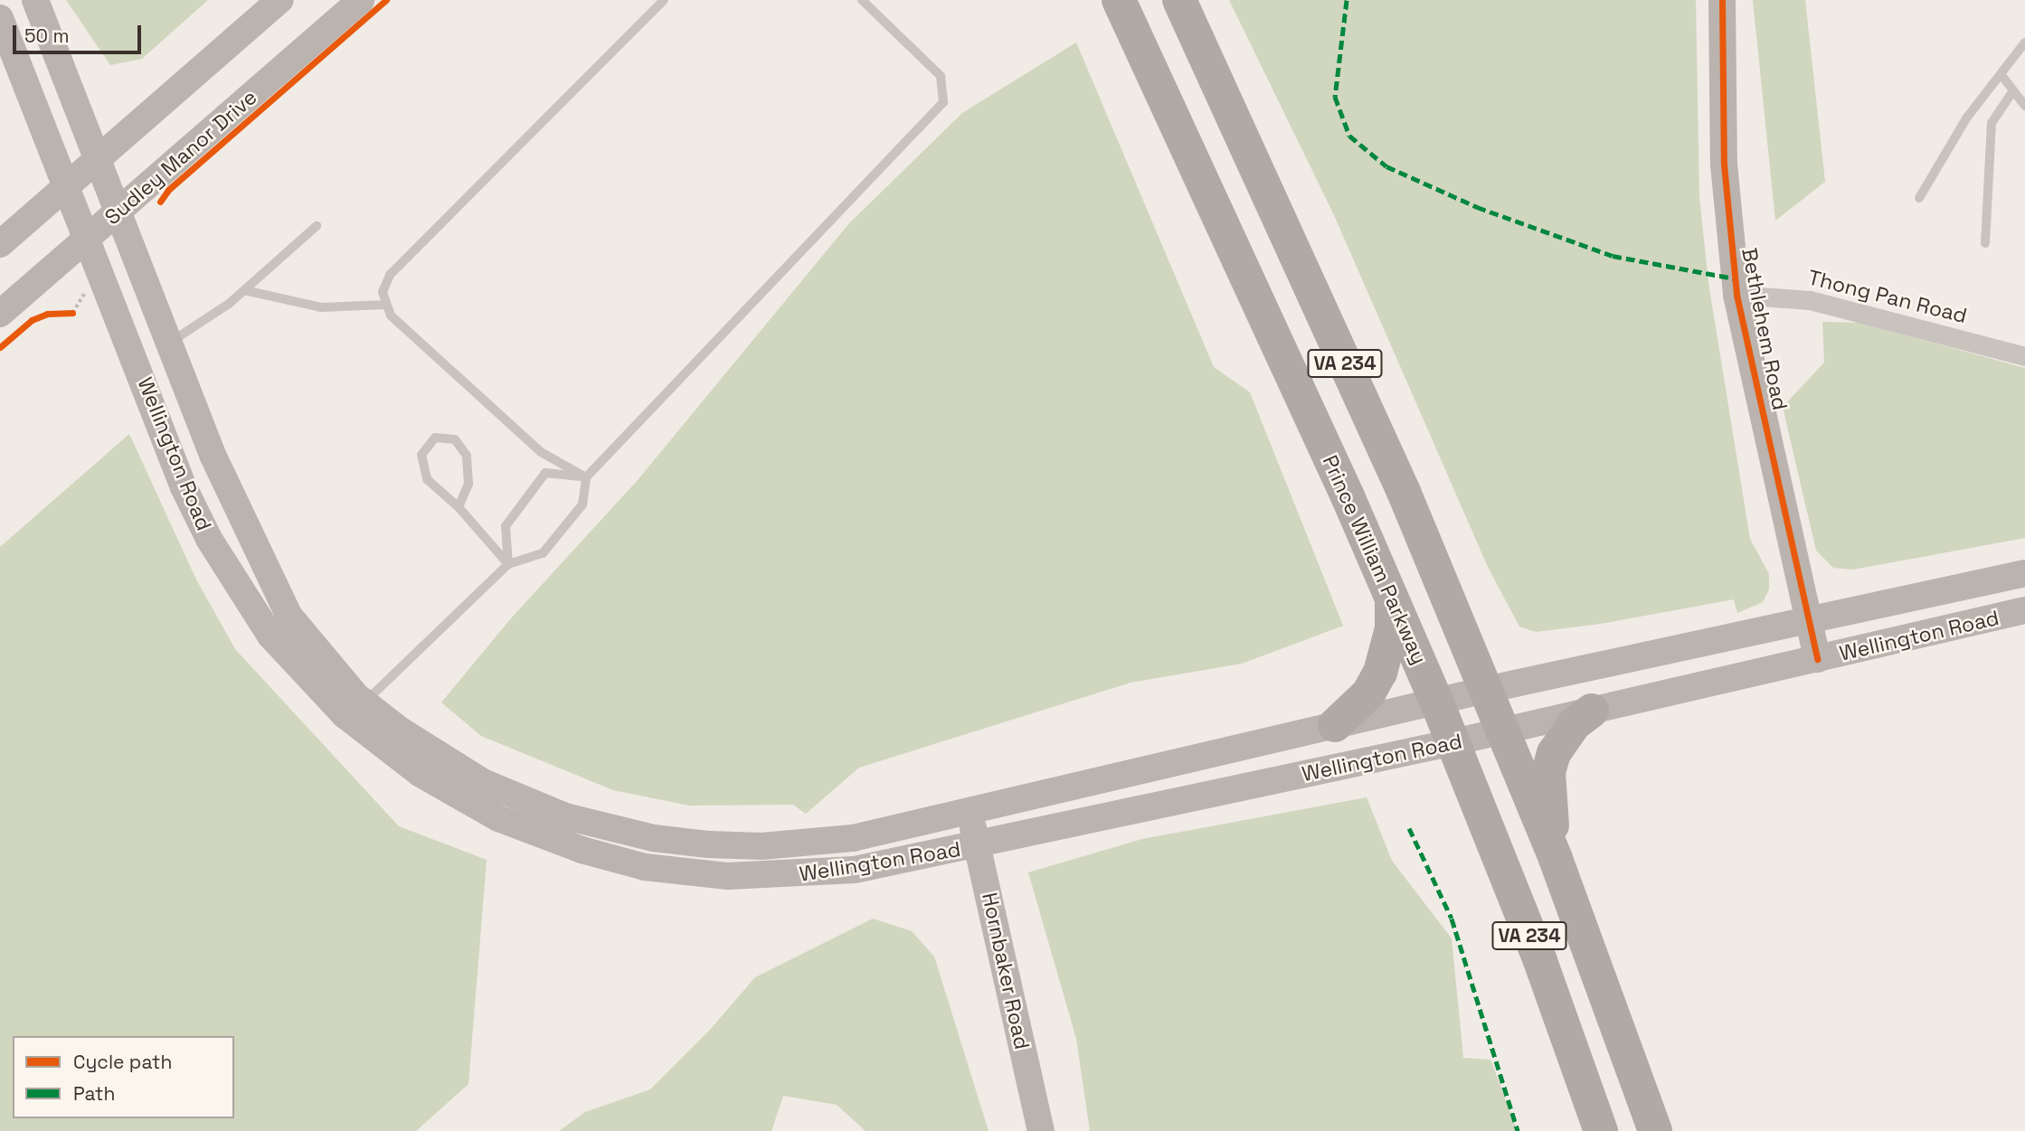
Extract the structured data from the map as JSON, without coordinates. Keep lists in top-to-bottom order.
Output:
{
  "streets": {
    "highway": ["VA 234", "Prince William Parkway"],
    "main road": [
      "Sudley Manor Drive",
      "Bethlehem Road",
      "Wellington Road",
      "Hornbaker Road"
    ],
    "street": ["Thong Pan Road"]
  },
  "crossings": [
    ["Sudley Manor Drive", "Wellington Road"],
    ["Thong Pan Road", "Bethlehem Road"],
    ["Bethlehem Road", "Wellington Road"],
    ["VA 234", "Wellington Road"],
    ["Wellington Road", "Prince William Parkway"],
    ["Wellington Road", "Hornbaker Road"]
  ],
  "legend": ["Cycle path", "Path"],
  "scale_bar": "50 m"
}
